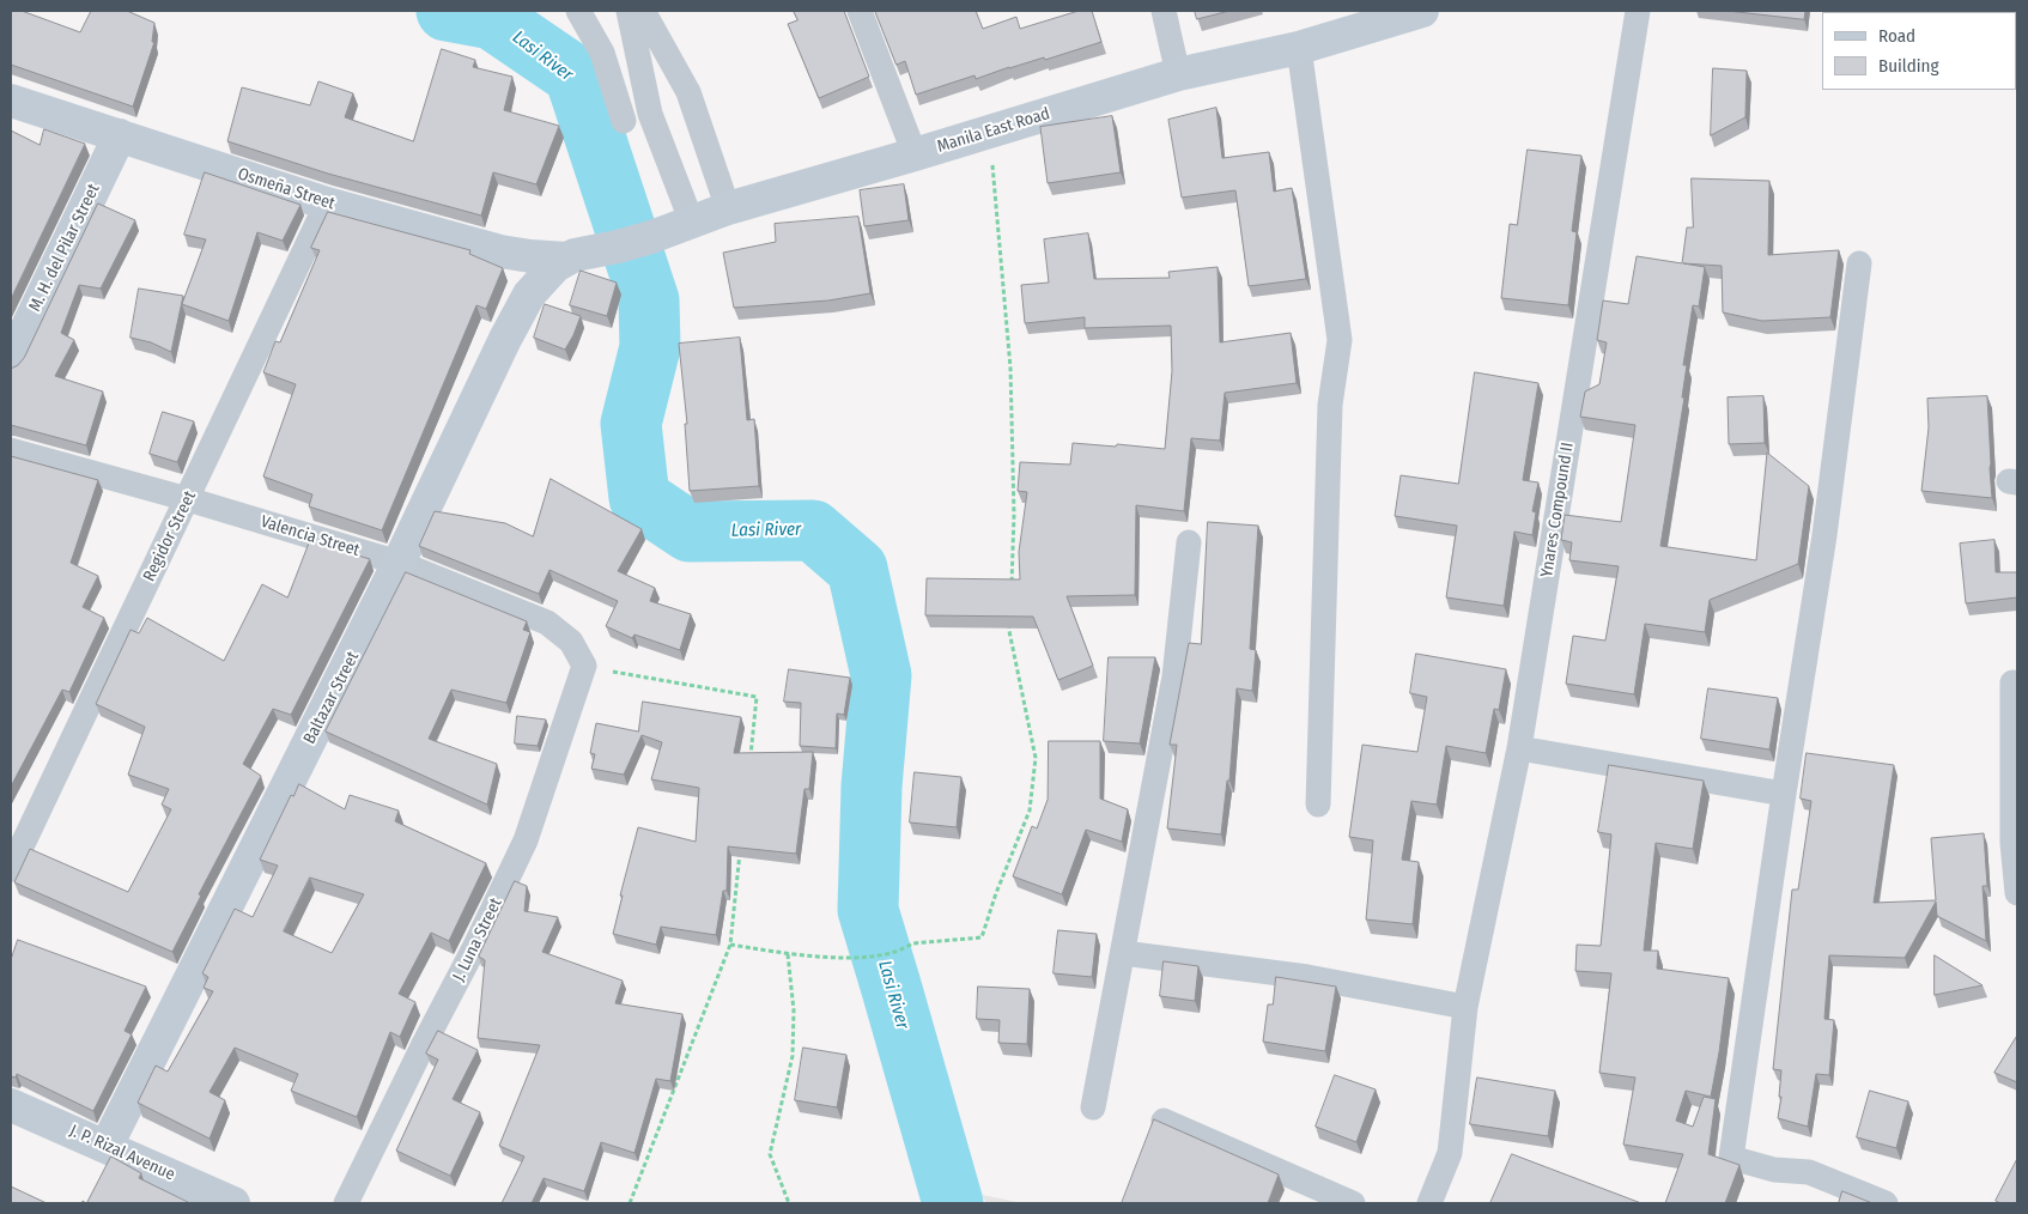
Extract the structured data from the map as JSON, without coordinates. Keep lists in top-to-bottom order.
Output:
{
  "streets": {
    "main road": [
      "Manila East Road",
      "Osmeña Street",
      "M. H. del Pilar Street",
      "Baltazar Street",
      "J. P. Rizal Avenue"
    ],
    "street": [
      "Ynares Compound II",
      "Regidor Street",
      "Valencia Street",
      "J. Luna Street"
    ]
  },
  "crossings": [
    ["Manila East Road", "Osmeña Street"],
    ["Manila East Road", "Baltazar Street"],
    ["Osmeña Street", "M. H. del Pilar Street"],
    ["Osmeña Street", "Regidor Street"],
    ["Osmeña Street", "Baltazar Street"],
    ["Regidor Street", "Valencia Street"],
    ["Valencia Street", "Baltazar Street"],
    ["Valencia Street", "J. Luna Street"],
    ["Baltazar Street", "J. P. Rizal Avenue"]
  ],
  "water": ["Lasi River"],
  "legend": ["Road", "Building"]
}
